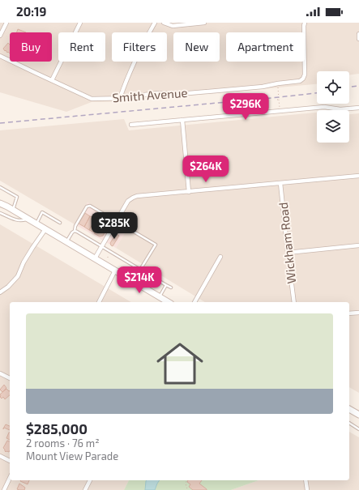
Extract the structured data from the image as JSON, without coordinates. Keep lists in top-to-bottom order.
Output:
{
  "streets": {
    "street": ["Smith Avenue", "Wickham Road"]
  },
  "page": {
    "status": "20:19",
    "chip": [
      "Buy",
      "Rent",
      "Filters",
      "New",
      "Apartment"
    ],
    "price": [
      "$296K",
      "$264K",
      "$285K",
      "$214K"
    ],
    "list": [
      {
        "name": "$285,000",
        "note": "2 rooms · 76 m² · Mount View Parade"
      }
    ]
  }
}
